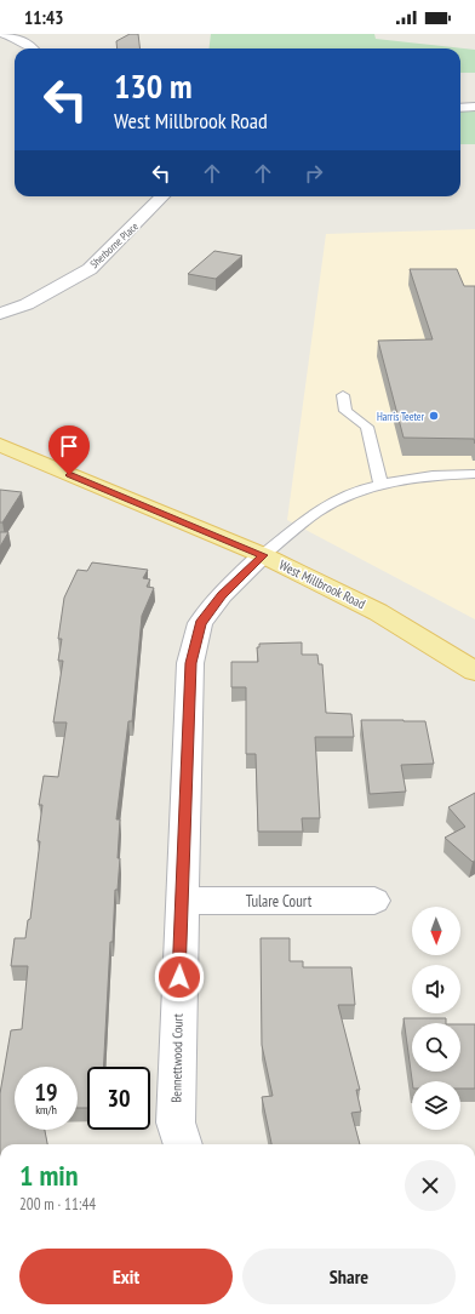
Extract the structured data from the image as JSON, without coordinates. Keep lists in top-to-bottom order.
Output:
{
  "streets": {
    "main road": ["West Millbrook Road"],
    "street": ["Sherborne Place", "Tulare Court", "Bennettwood Court"]
  },
  "crossings": [
    ["West Millbrook Road", "Bennettwood Court"],
    ["Tulare Court", "Bennettwood Court"]
  ],
  "places": ["Harris Teeter"],
  "north": "bottom",
  "page": {
    "status": "11:43",
    "turn": ["130 m", "West Millbrook Road"],
    "speed": "19 km/h",
    "limit": "30",
    "heading": ["1 min", "200 m · 11:44"],
    "buttons": ["Exit", "Share"]
  }
}
